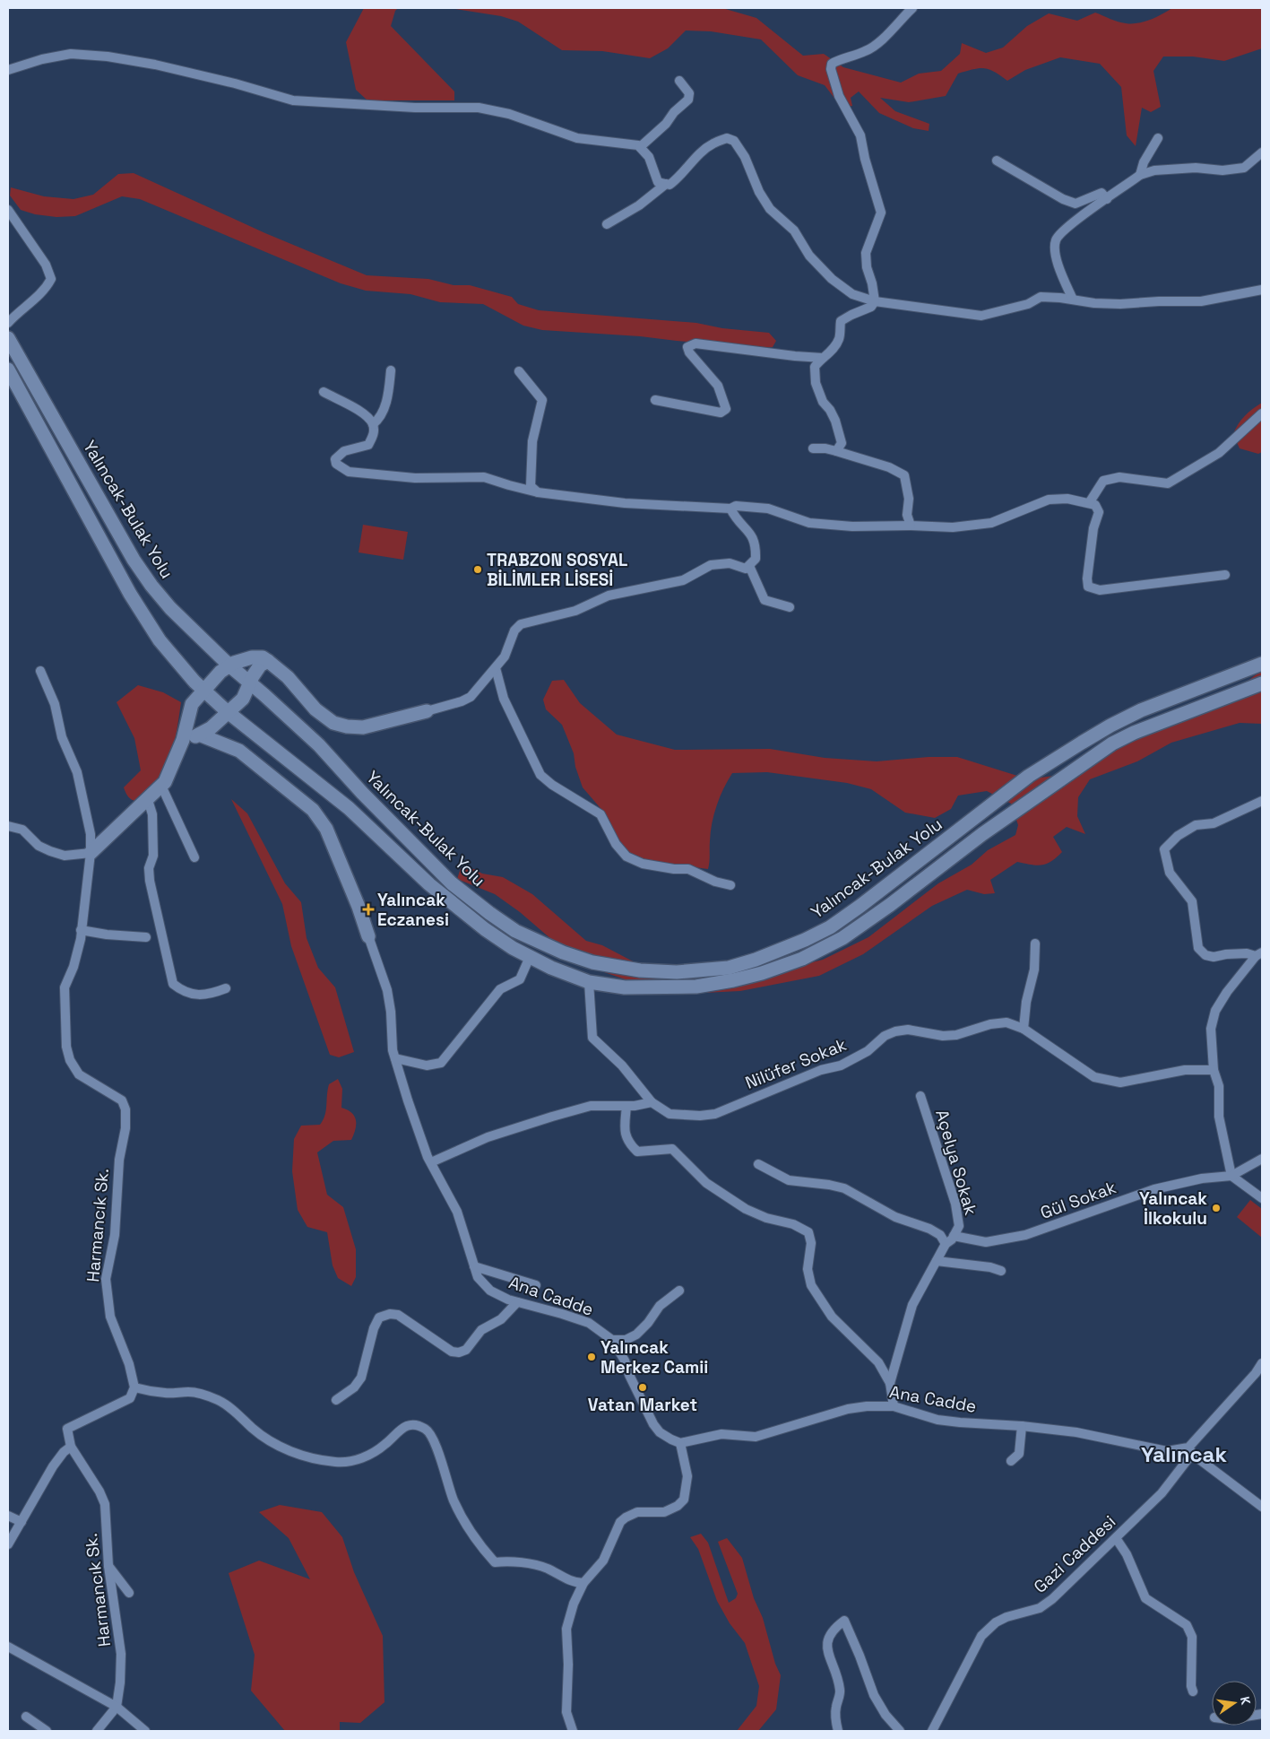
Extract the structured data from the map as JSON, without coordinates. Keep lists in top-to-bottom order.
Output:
{
  "streets": {
    "main road": ["Yalıncak-Bulak Yolu"],
    "street": [
      "Nilüfer Sokak",
      "Açelya Sokak",
      "Gül Sokak",
      "Harmancık Sk.",
      "Ana Cadde",
      "Gazi Caddesi"
    ]
  },
  "crossings": [
    ["Yalıncak-Bulak Yolu", "Nilüfer Sokak"],
    ["Açelya Sokak", "Gül Sokak"],
    ["Ana Cadde", "Gazi Caddesi"]
  ],
  "districts": ["Yalıncak"],
  "places": {
    "other": [
      "TRABZON SOSYAL BİLİMLER LİSESİ",
      "Yalıncak İlkokulu",
      "Yalıncak Merkez Camii",
      "Vatan Market"
    ],
    "health": ["Yalıncak Eczanesi"]
  },
  "north": "right"
}
